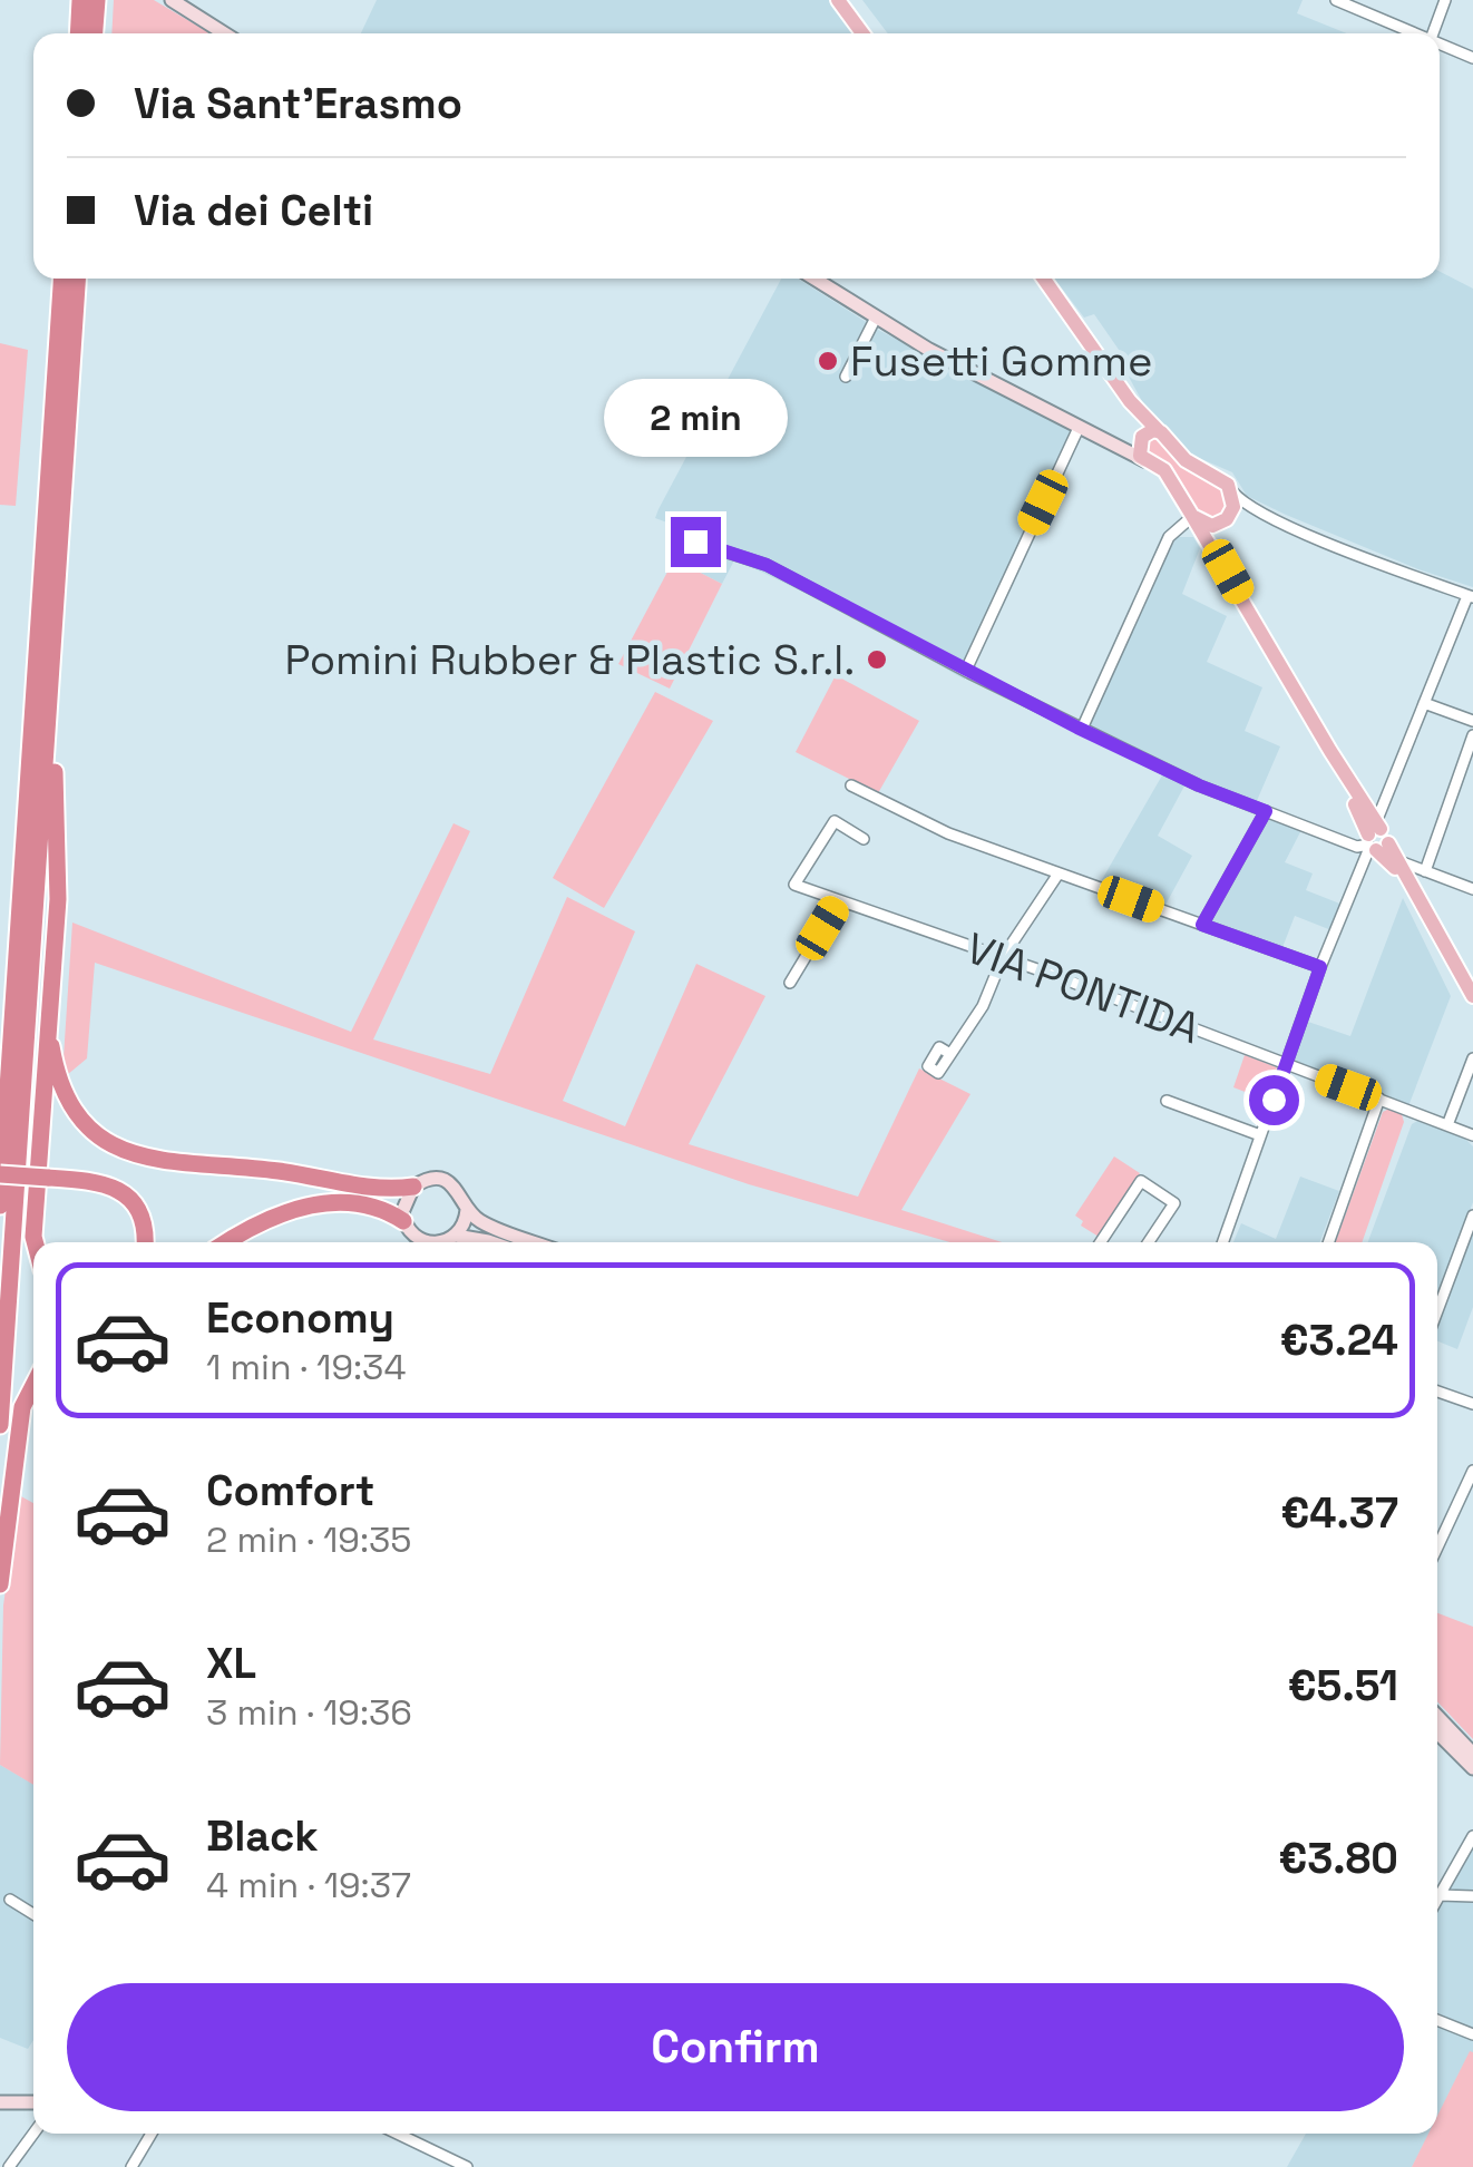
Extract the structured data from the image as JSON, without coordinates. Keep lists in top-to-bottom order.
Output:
{
  "streets": {
    "street": ["VIA PONTIDA"]
  },
  "places": ["Fusetti Gomme", "Pomini Rubber & Plastic S.r.l."],
  "page": {
    "banner": ["Via Sant'Erasmo", "Via dei Celti"],
    "bubble": "2 min",
    "list": [
      {
        "name": "Economy",
        "note": "1 min · 19:34",
        "value": "€3.24"
      },
      {
        "name": "Comfort",
        "note": "2 min · 19:35",
        "value": "€4.37"
      },
      {
        "name": "XL",
        "note": "3 min · 19:36",
        "value": "€5.51"
      },
      {
        "name": "Black",
        "note": "4 min · 19:37",
        "value": "€3.80"
      }
    ],
    "buttons": "Confirm"
  }
}
